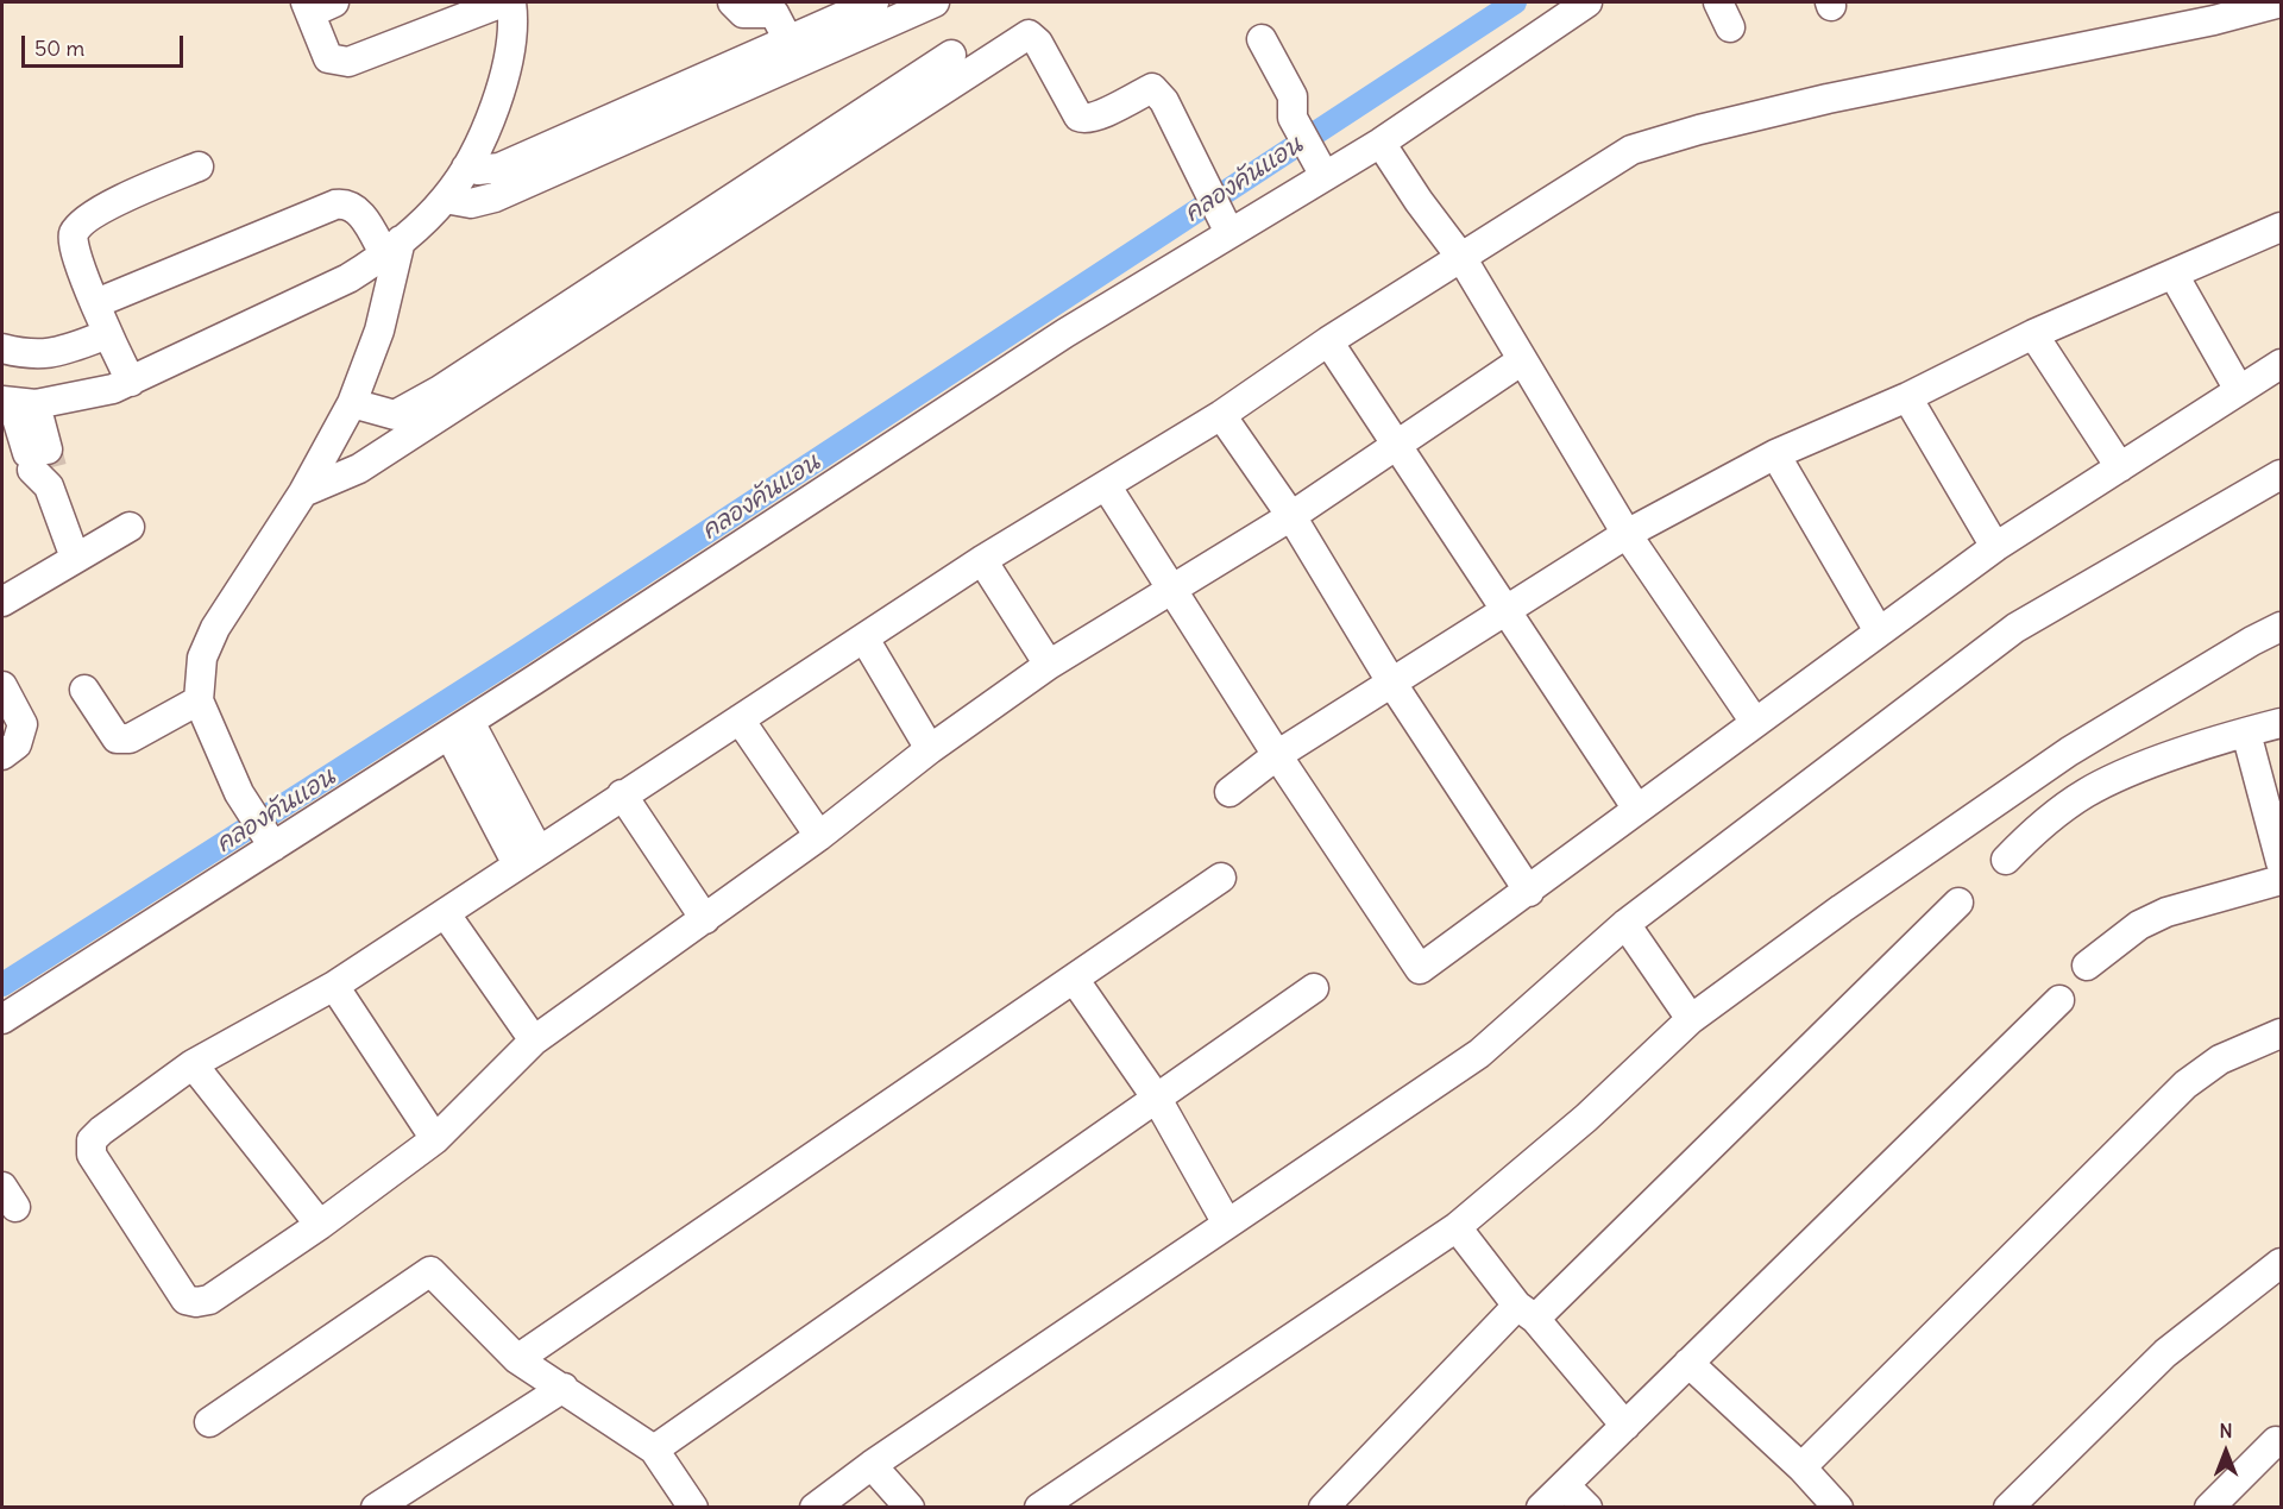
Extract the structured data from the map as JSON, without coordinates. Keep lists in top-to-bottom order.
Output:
{
  "water": ["คลองคันแอน"],
  "scale_bar": "50 m",
  "north": "top"
}
